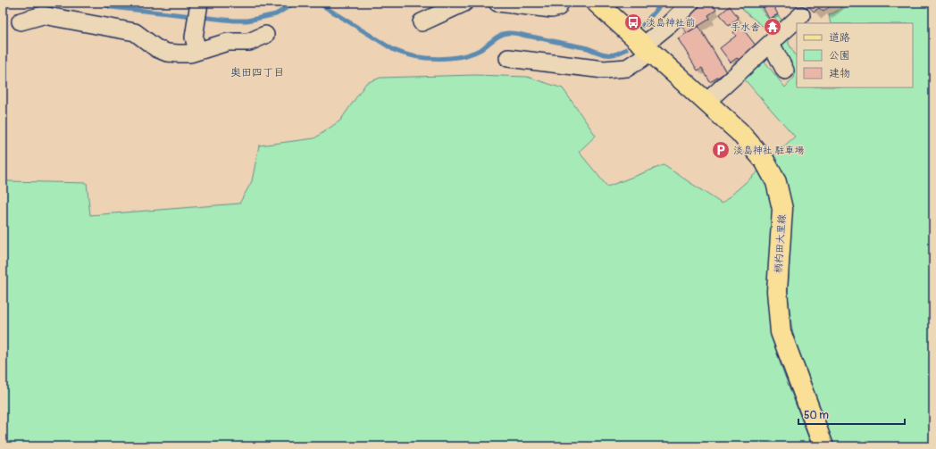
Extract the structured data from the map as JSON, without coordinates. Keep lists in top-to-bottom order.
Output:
{
  "streets": {
    "main road": ["柄杓田大里線"]
  },
  "districts": ["奥田四丁目"],
  "places": {
    "bus stop": ["淡島神社前"],
    "temple": ["手水舎"],
    "parking": ["淡島神社 駐車場"]
  },
  "legend": ["道路", "公園", "建物"],
  "scale_bar": "50 m"
}
